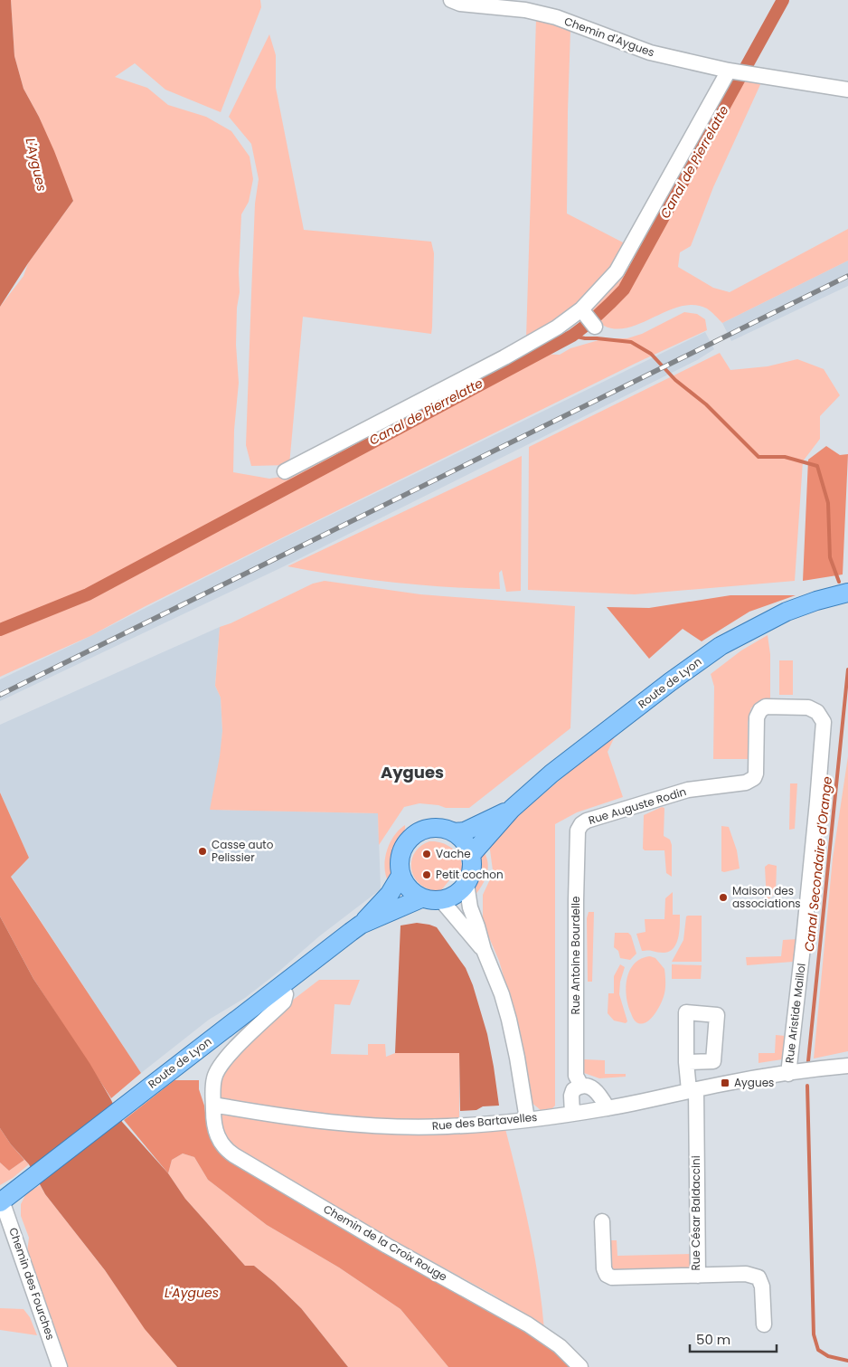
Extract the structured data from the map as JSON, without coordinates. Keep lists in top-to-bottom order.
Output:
{
  "streets": {
    "main road": ["Route de Lyon"],
    "street": [
      "Chemin d'Aygues",
      "Rue Auguste Rodin",
      "Rue Antoine Bourdelle",
      "Rue Aristide Maillol",
      "Rue des Bartavelles",
      "Rue César Baldaccini",
      "Chemin de la Croix Rouge",
      "Chemin des Fourches"
    ]
  },
  "crossings": [
    ["Route de Lyon", "Chemin des Fourches"],
    ["Rue Auguste Rodin", "Rue Antoine Bourdelle"],
    ["Rue Auguste Rodin", "Rue Aristide Maillol"],
    ["Rue Aristide Maillol", "Rue des Bartavelles"],
    ["Rue des Bartavelles", "Rue César Baldaccini"],
    ["Rue des Bartavelles", "Chemin de la Croix Rouge"]
  ],
  "districts": ["Aygues"],
  "water": ["Canal de Pierrelatte", "L'Aygues", "Canal Secondaire d'Orange"],
  "places": {
    "other": [
      "Casse auto Pelissier",
      "Vache",
      "Petit cochon",
      "Maison des associations"
    ],
    "transit": ["Aygues"]
  },
  "scale_bar": "50 m"
}
